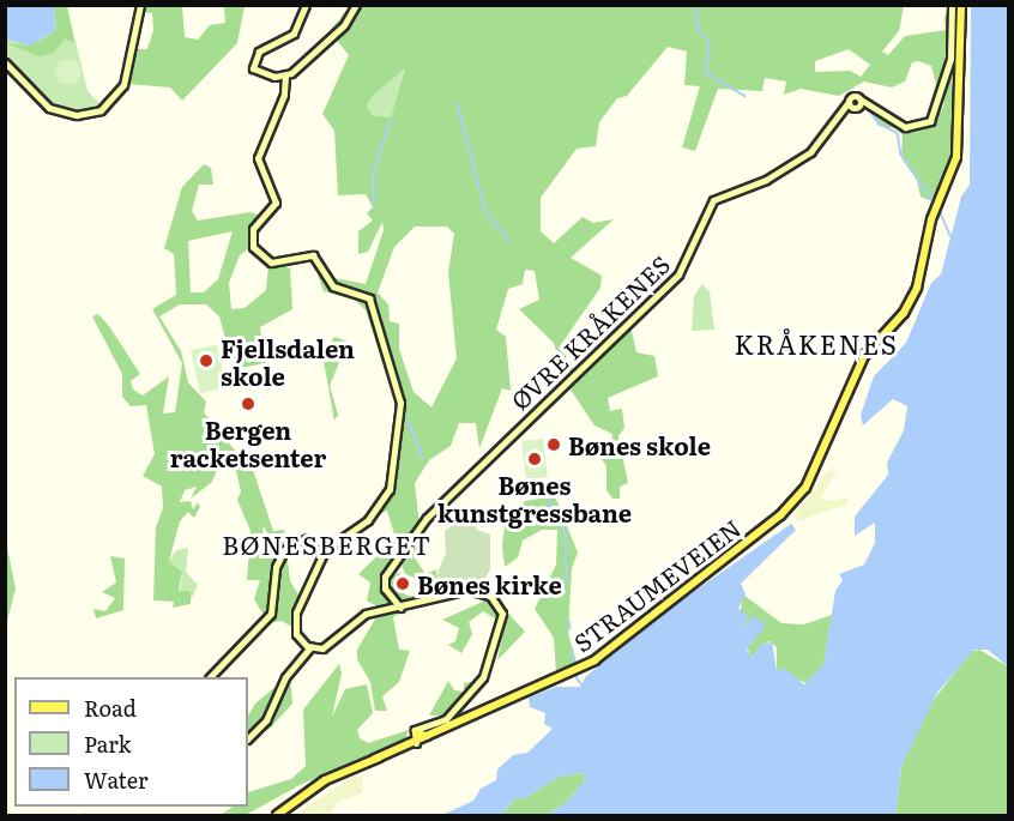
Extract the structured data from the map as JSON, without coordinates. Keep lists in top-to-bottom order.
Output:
{
  "streets": {
    "main road": ["ØVRE KRÅKENES", "STRAUMEVEIEN"]
  },
  "districts": ["KRÅKENES", "BØNESBERGET"],
  "places": [
    "Fjellsdalen skole",
    "Bergen racketsenter",
    "Bønes skole",
    "Bønes kunstgressbane",
    "Bønes kirke"
  ],
  "legend": ["Road", "Park", "Water"]
}
